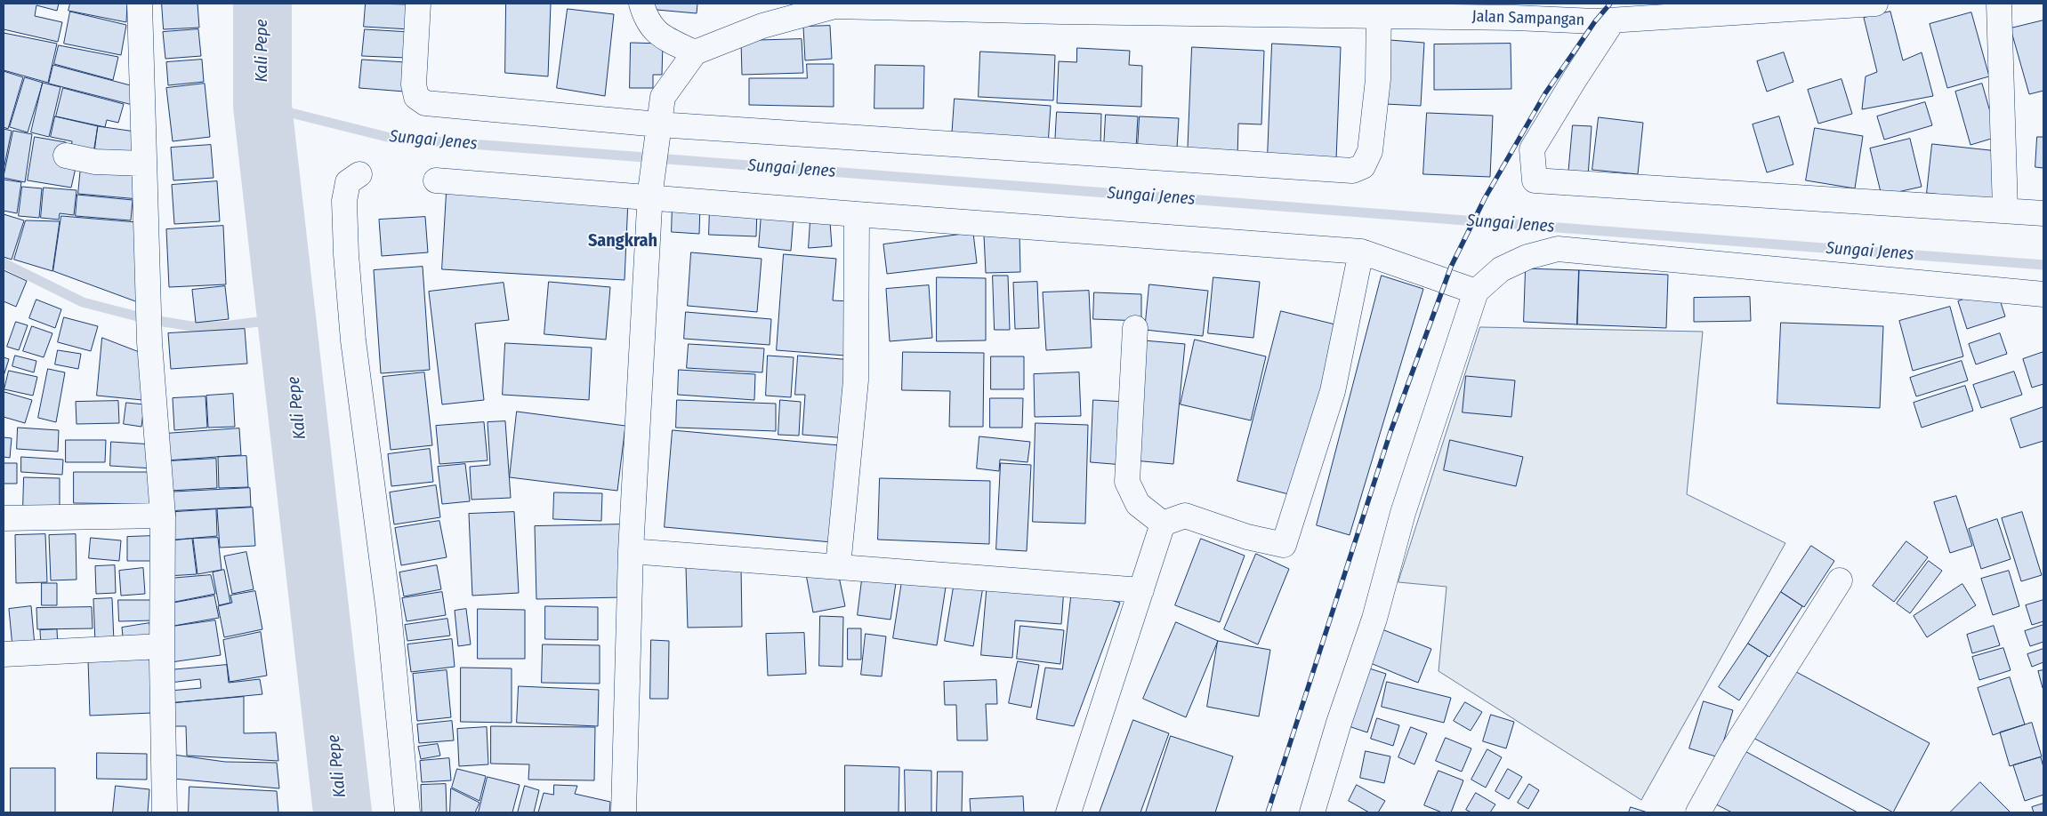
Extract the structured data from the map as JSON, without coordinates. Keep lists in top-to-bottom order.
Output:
{
  "streets": {
    "street": ["Jalan Sampangan"]
  },
  "districts": ["Sangkrah"],
  "water": ["Kali Pepe", "Sungai Jenes"]
}
